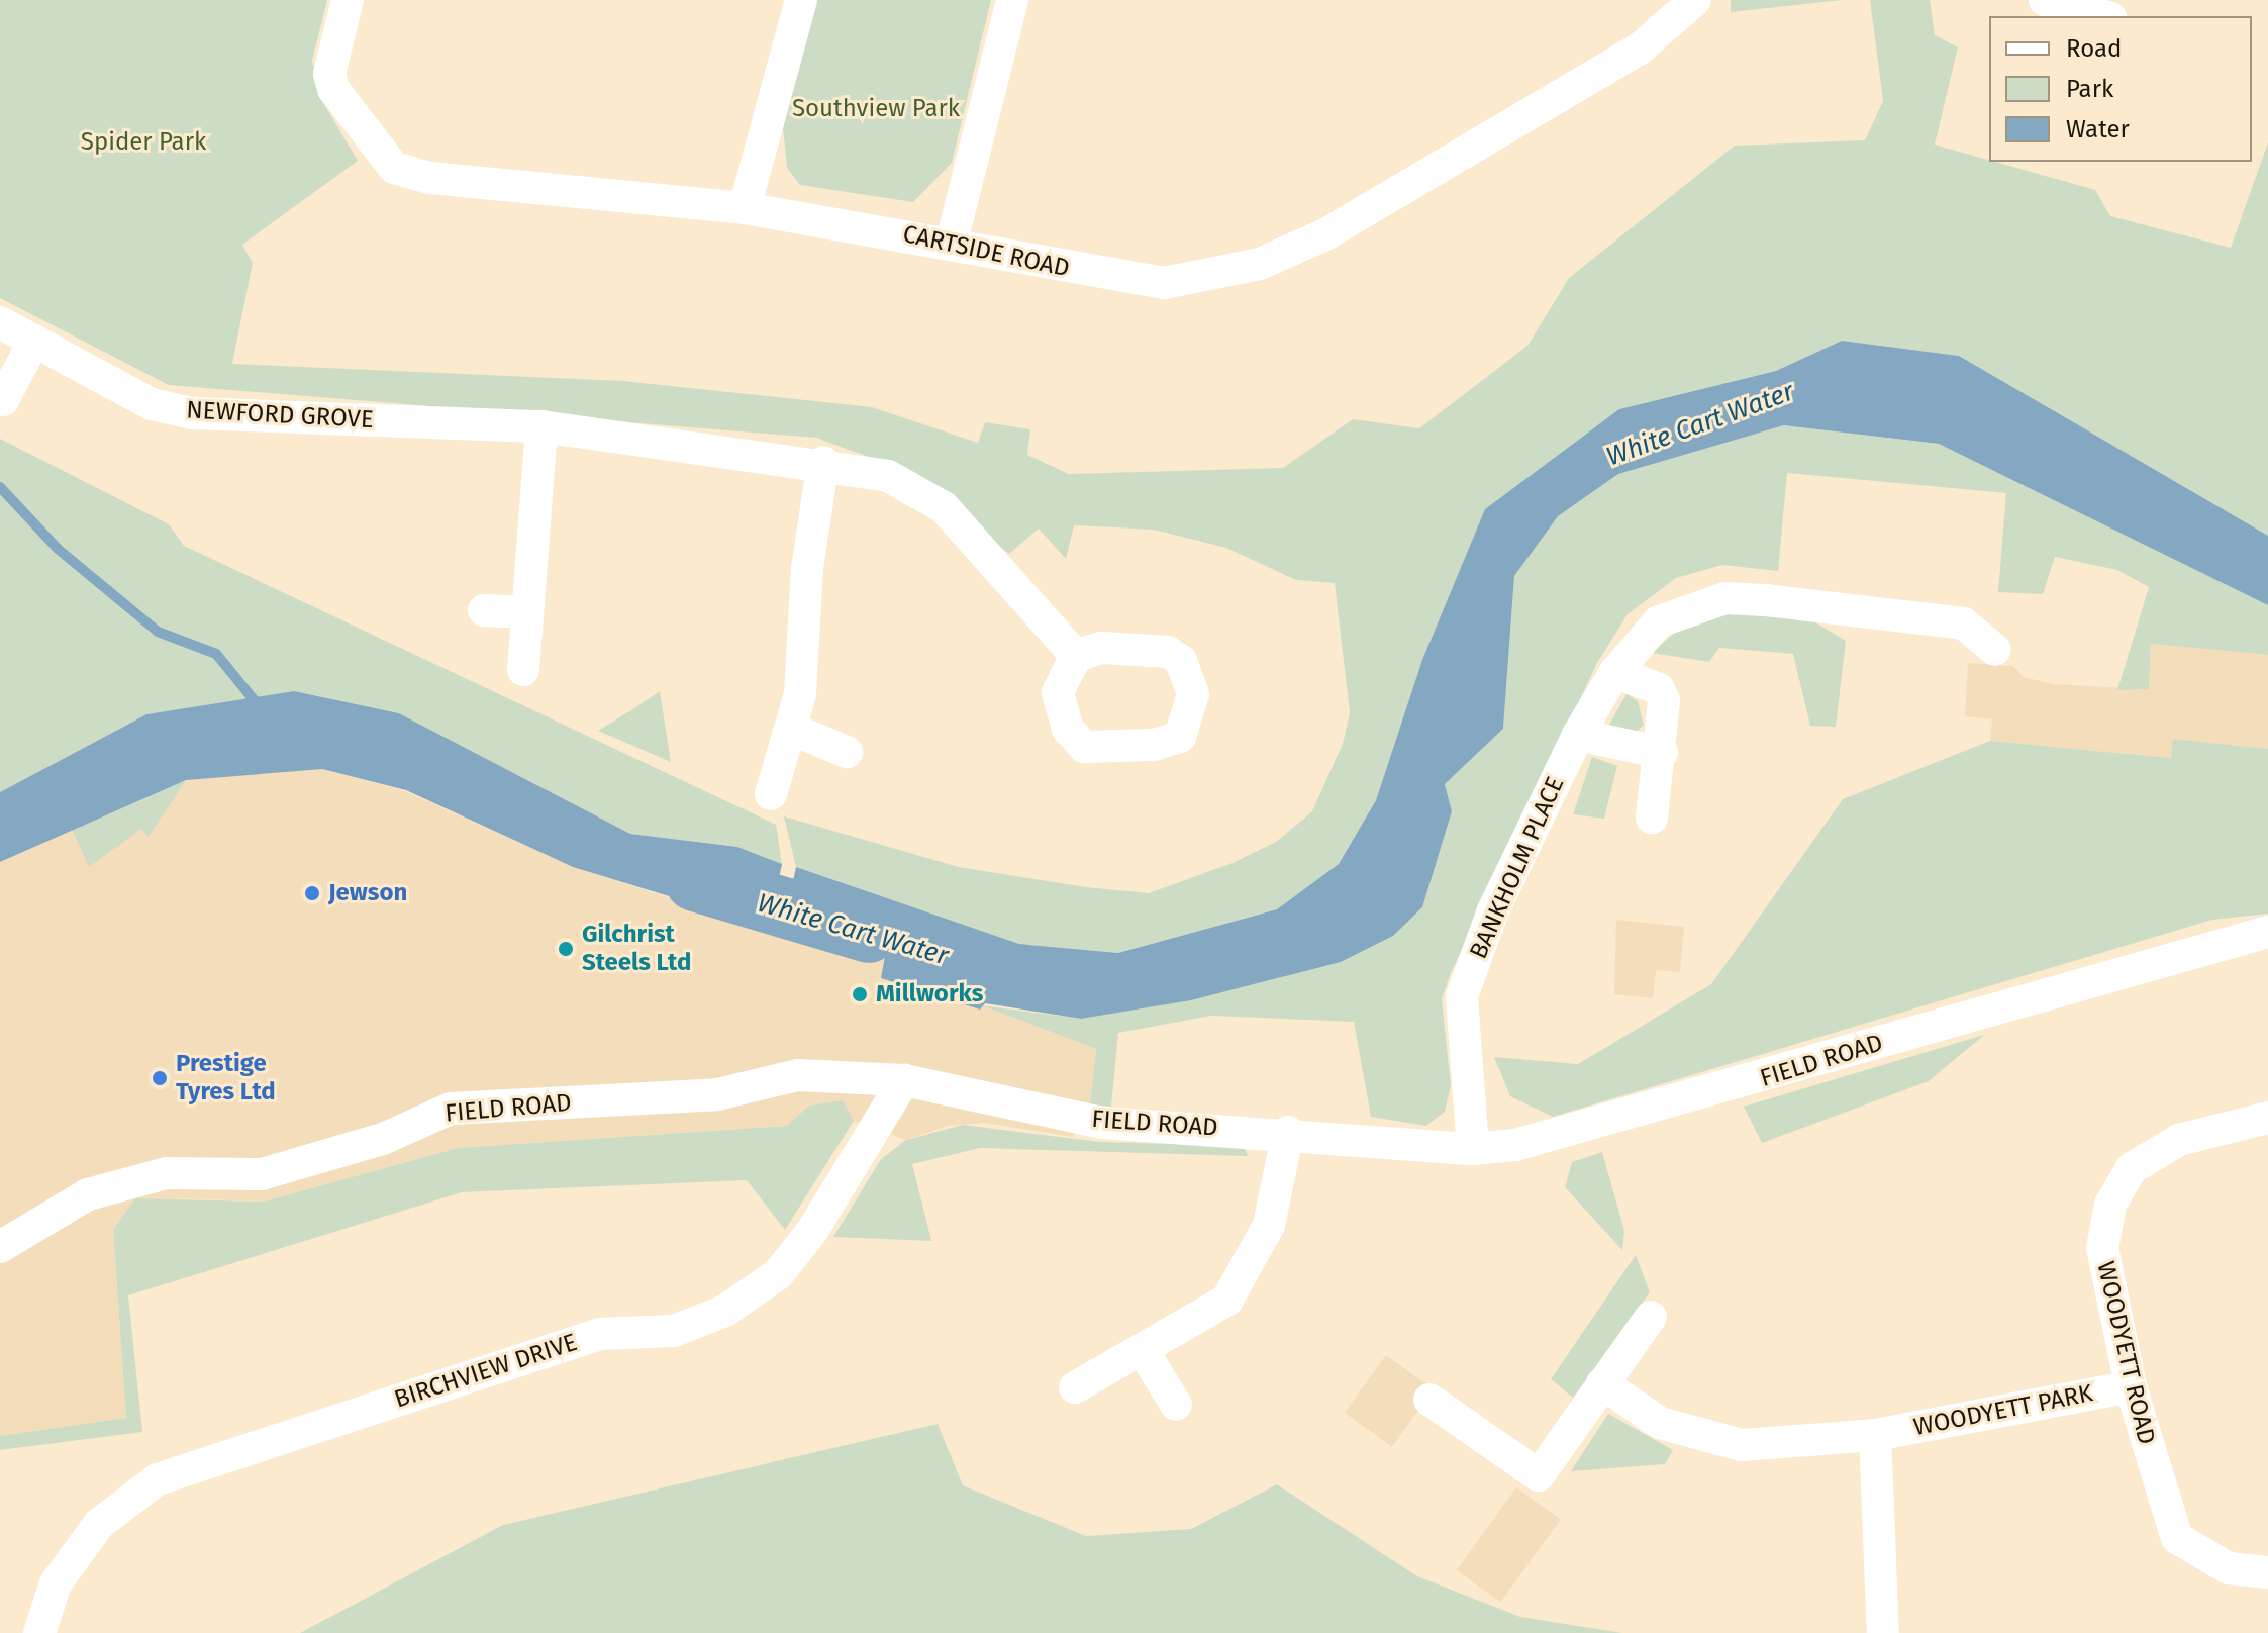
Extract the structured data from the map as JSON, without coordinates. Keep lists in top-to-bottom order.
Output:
{
  "streets": {
    "street": [
      "CARTSIDE ROAD",
      "NEWFORD GROVE",
      "BANKHOLM PLACE",
      "FIELD ROAD",
      "WOODYETT ROAD",
      "BIRCHVIEW DRIVE",
      "WOODYETT PARK"
    ]
  },
  "crossings": [
    ["BANKHOLM PLACE", "FIELD ROAD"],
    ["FIELD ROAD", "BIRCHVIEW DRIVE"],
    ["WOODYETT ROAD", "WOODYETT PARK"]
  ],
  "water": ["White Cart Water"],
  "parks": ["Southview Park", "Spider Park"],
  "places": [
    "Jewson",
    "Gilchrist Steels Ltd",
    "Millworks",
    "Prestige Tyres Ltd"
  ],
  "legend": ["Road", "Park", "Water"]
}
